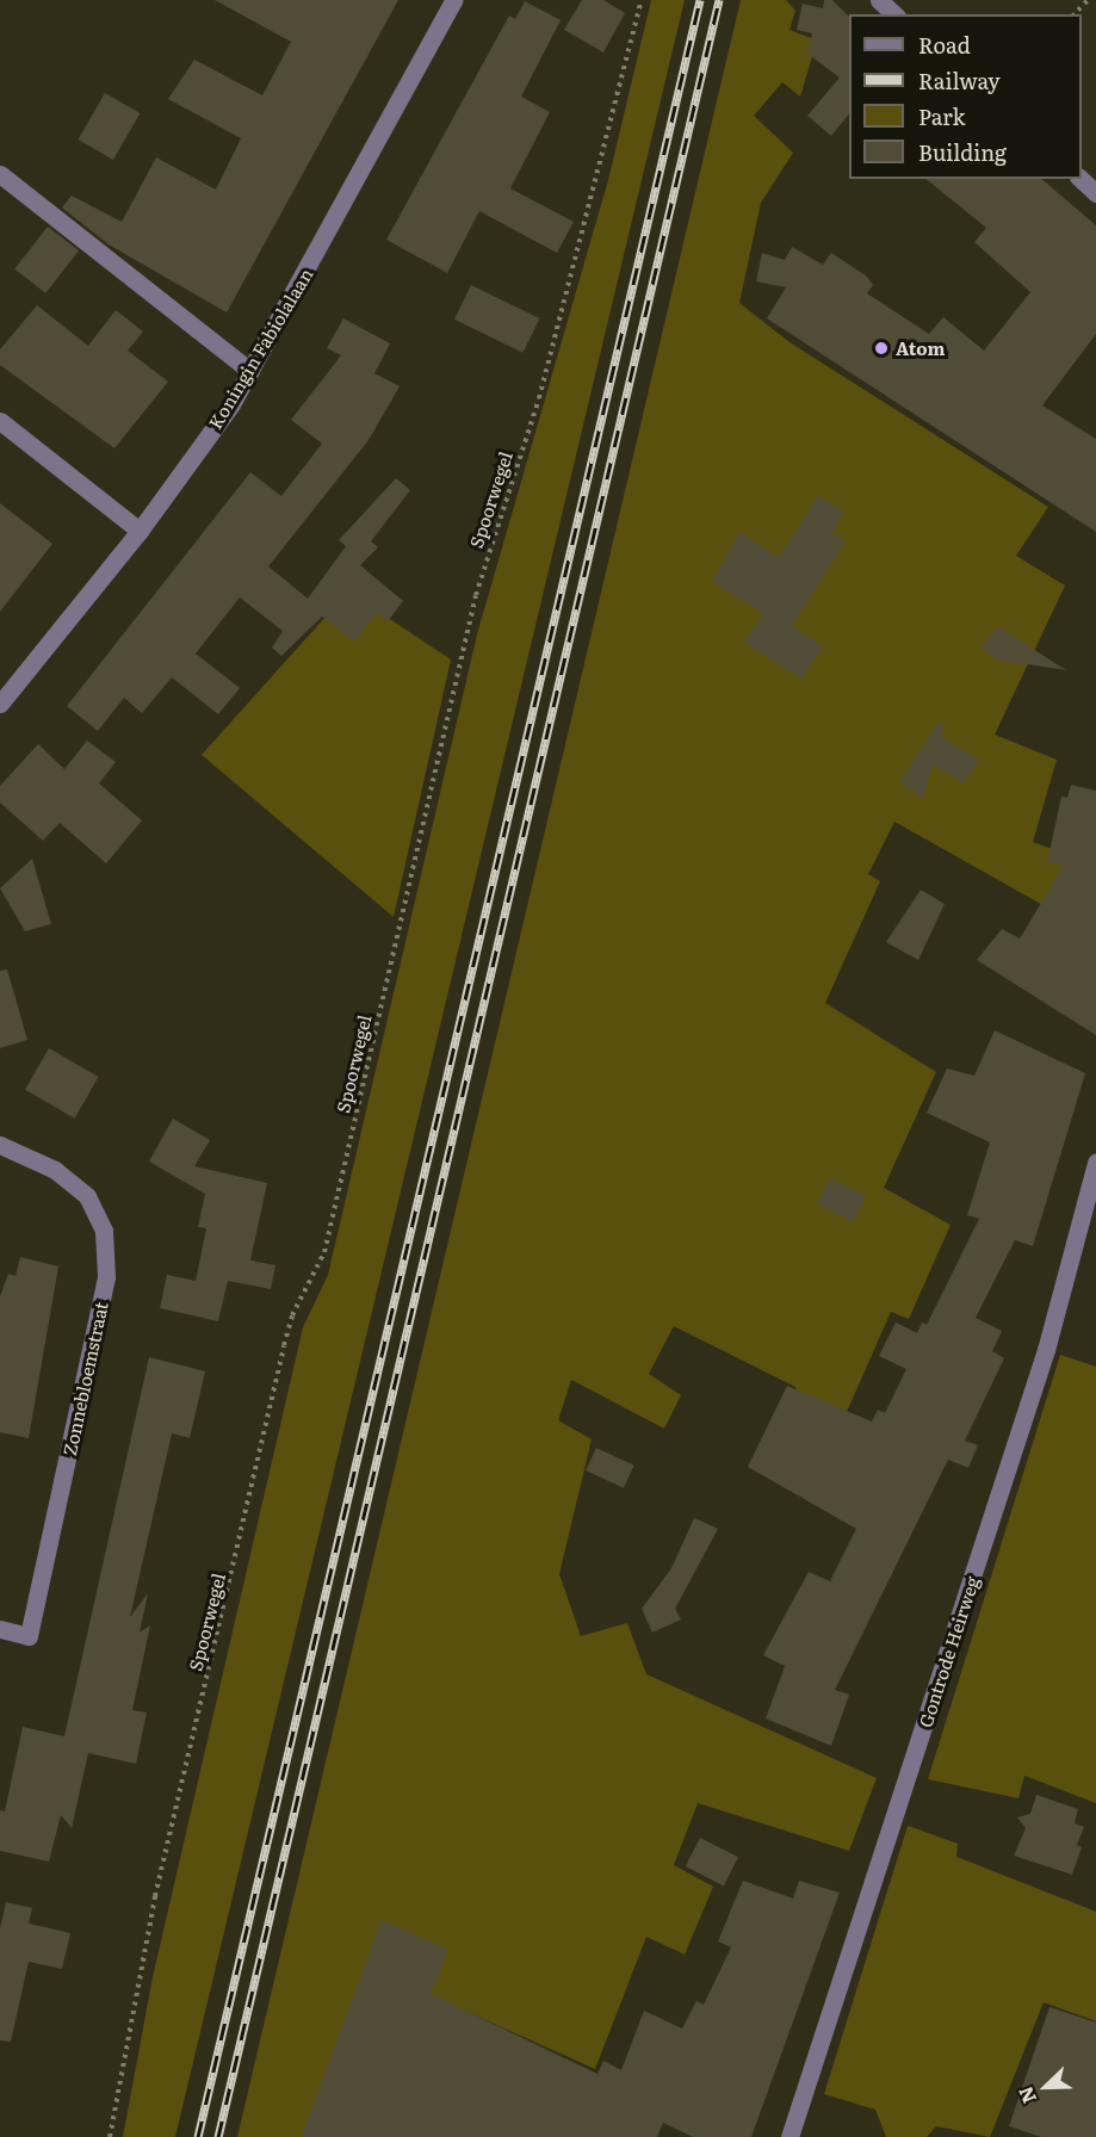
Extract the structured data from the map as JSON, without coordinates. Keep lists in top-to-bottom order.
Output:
{
  "streets": {
    "street": ["Koningin Fabiolalaan", "Zonnebloemstraat", "Gontrode Heirweg"],
    "path": ["Spoorwegel"]
  },
  "places": ["Atom"],
  "legend": [
    "Road",
    "Railway",
    "Park",
    "Building"
  ],
  "north": "bottom left"
}
